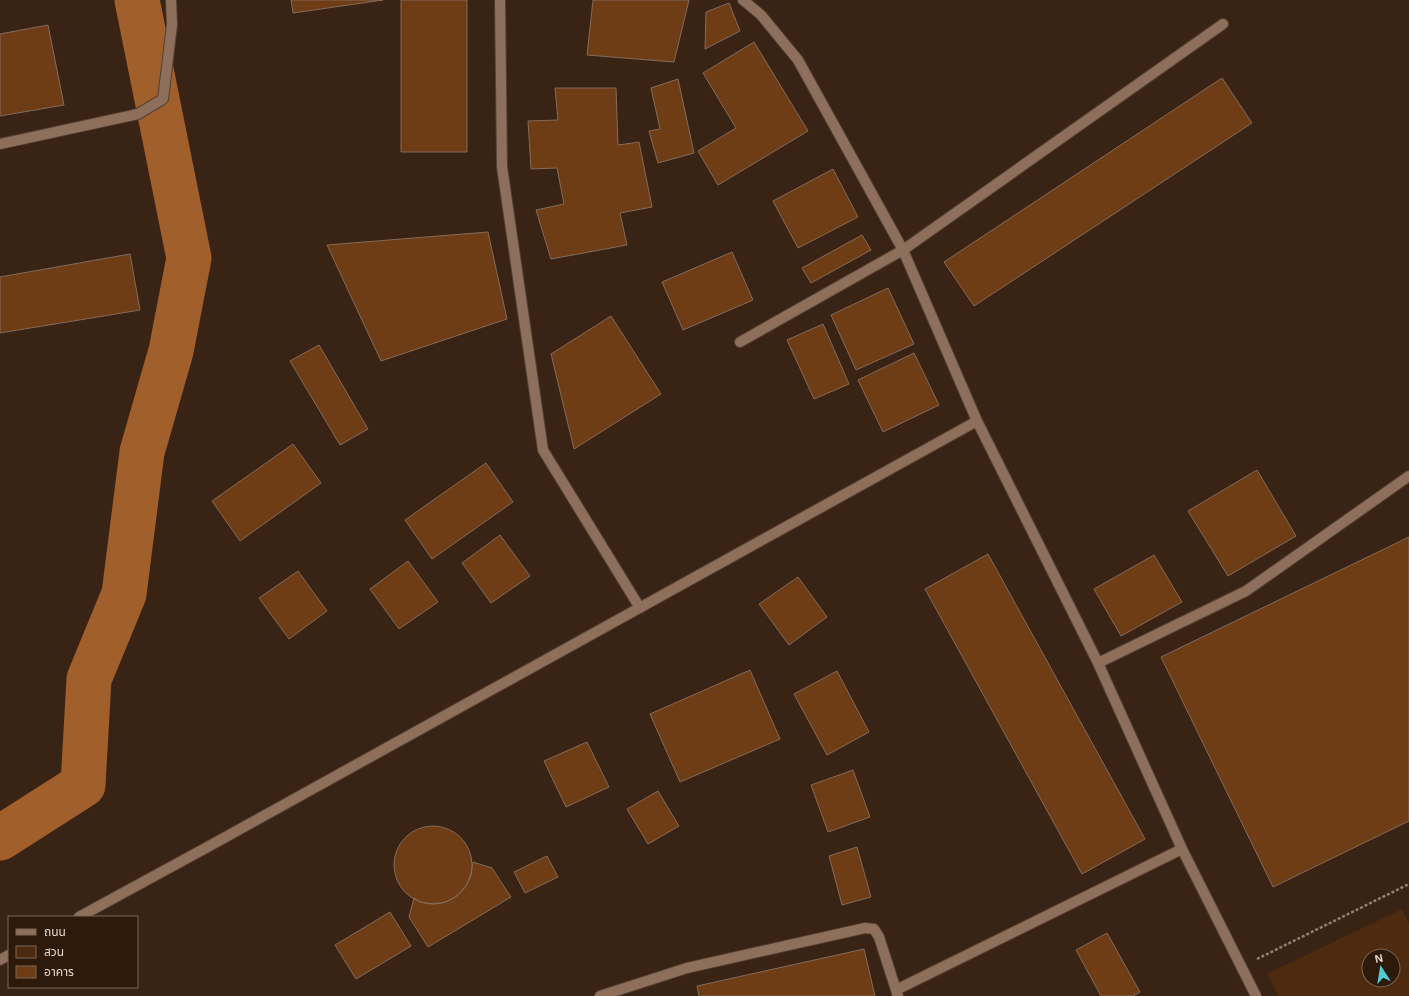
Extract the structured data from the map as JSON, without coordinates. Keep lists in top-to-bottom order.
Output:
{
  "legend": ["ถนน", "สวน", "อาคาร"],
  "north": "top"
}
